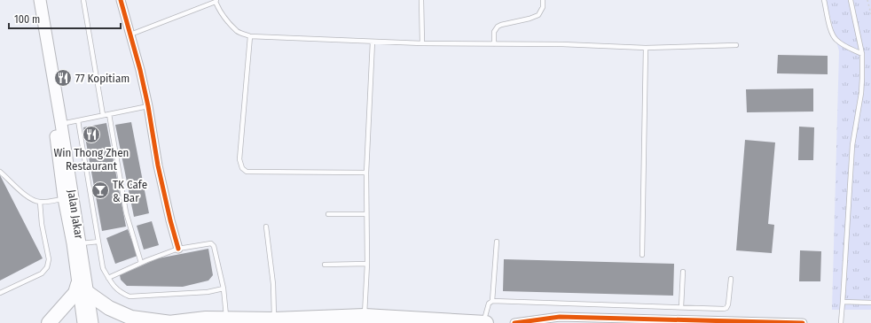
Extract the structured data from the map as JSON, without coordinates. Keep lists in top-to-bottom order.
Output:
{
  "streets": {
    "main road": ["Jalan Jakar"]
  },
  "places": {
    "restaurant": ["77 Kopitiam", "Win Thong Zhen Restaurant"],
    "bar": ["TK Cafe & Bar"]
  },
  "scale_bar": "100 m"
}
